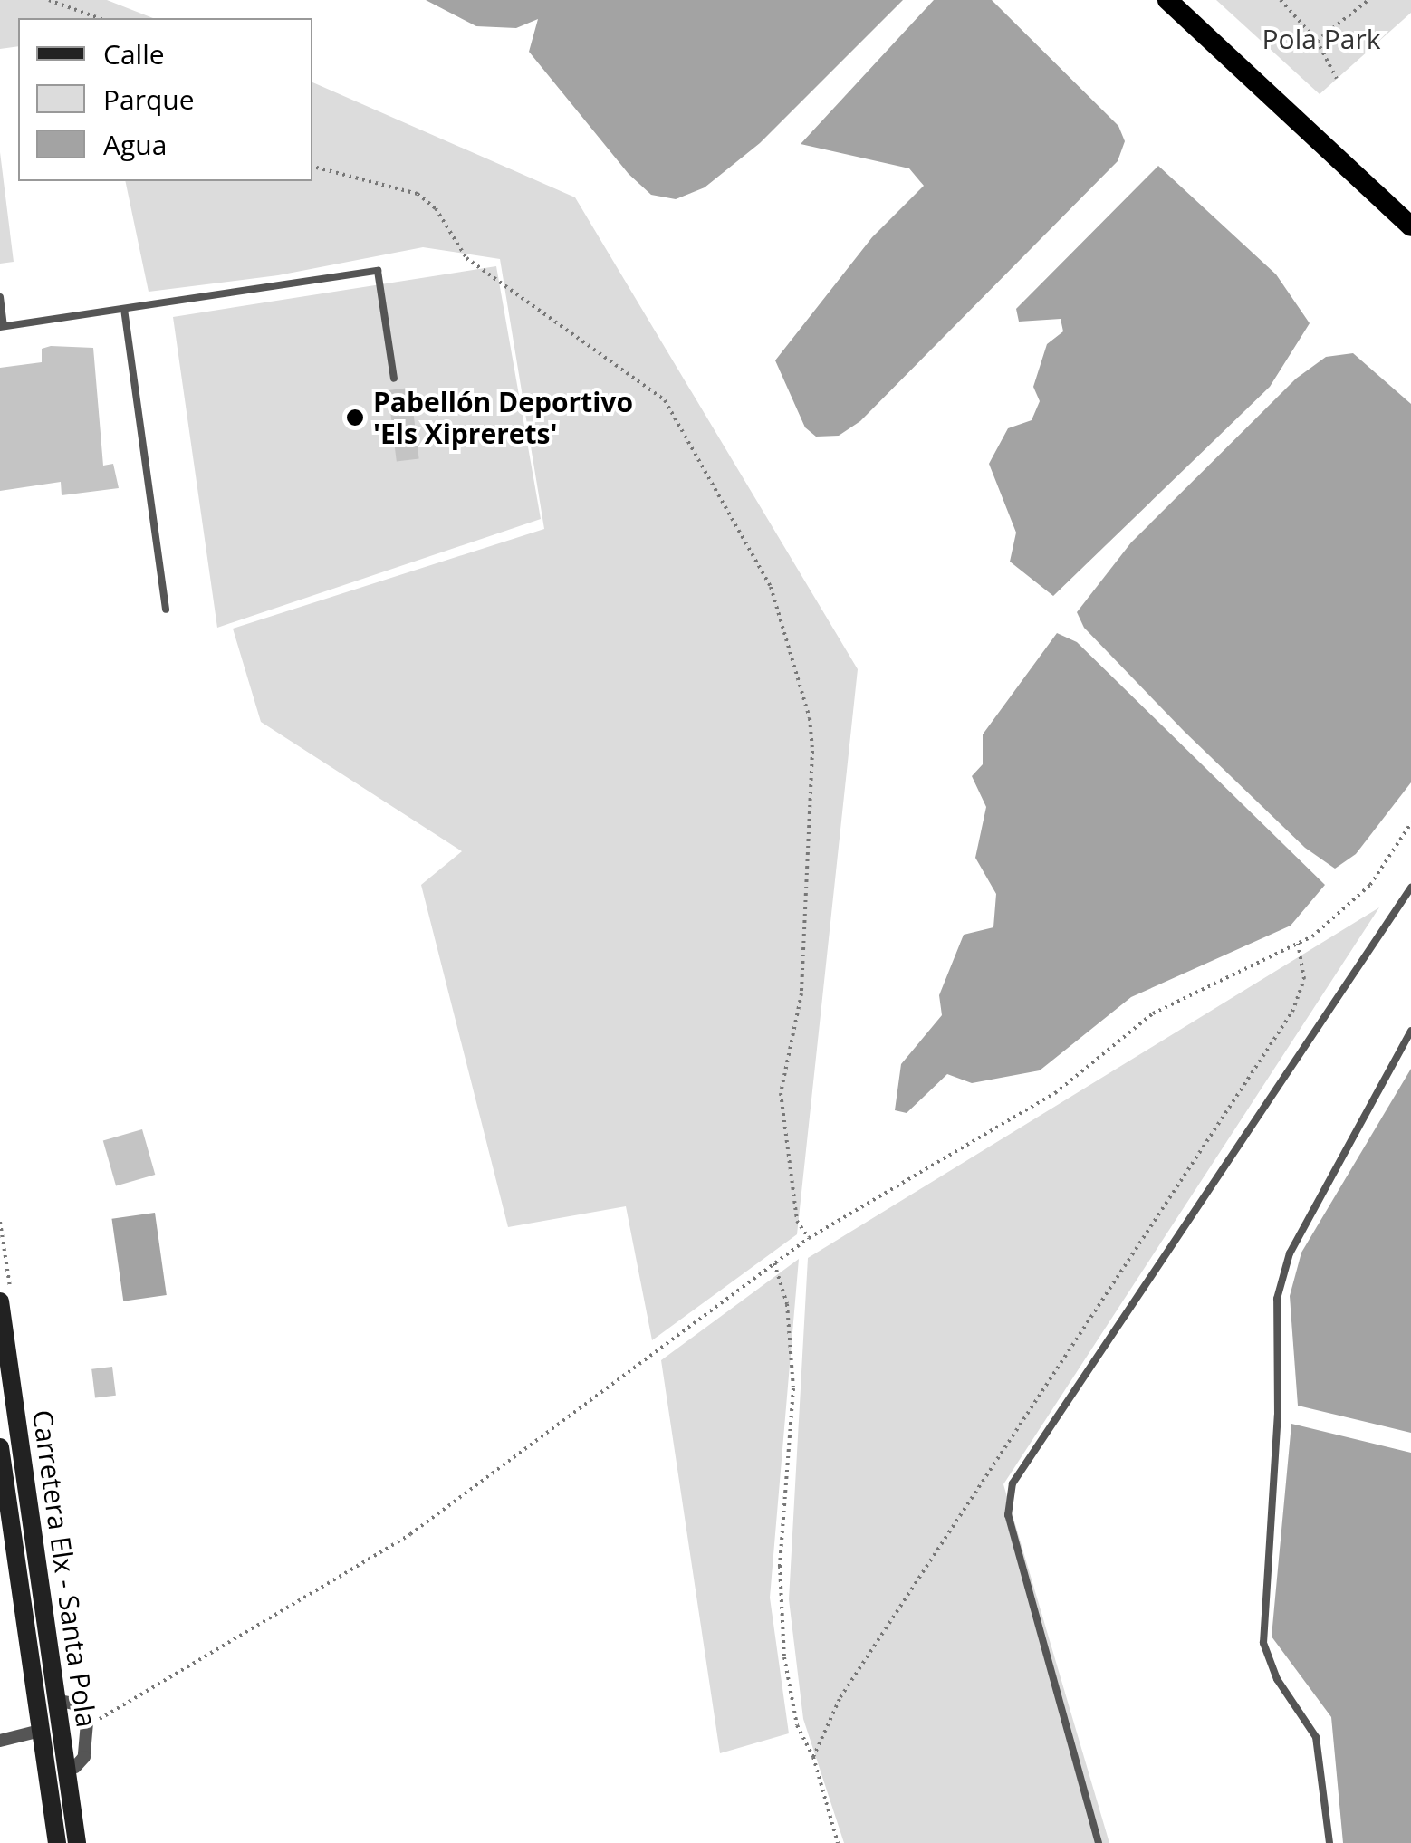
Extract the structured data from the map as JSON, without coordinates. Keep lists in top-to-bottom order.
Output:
{
  "streets": {
    "main road": ["Carretera Elx - Santa Pola"]
  },
  "parks": ["Pola Park"],
  "places": ["Pabellón Deportivo 'Els Xiprerets'"],
  "legend": ["Calle", "Parque", "Agua"]
}
